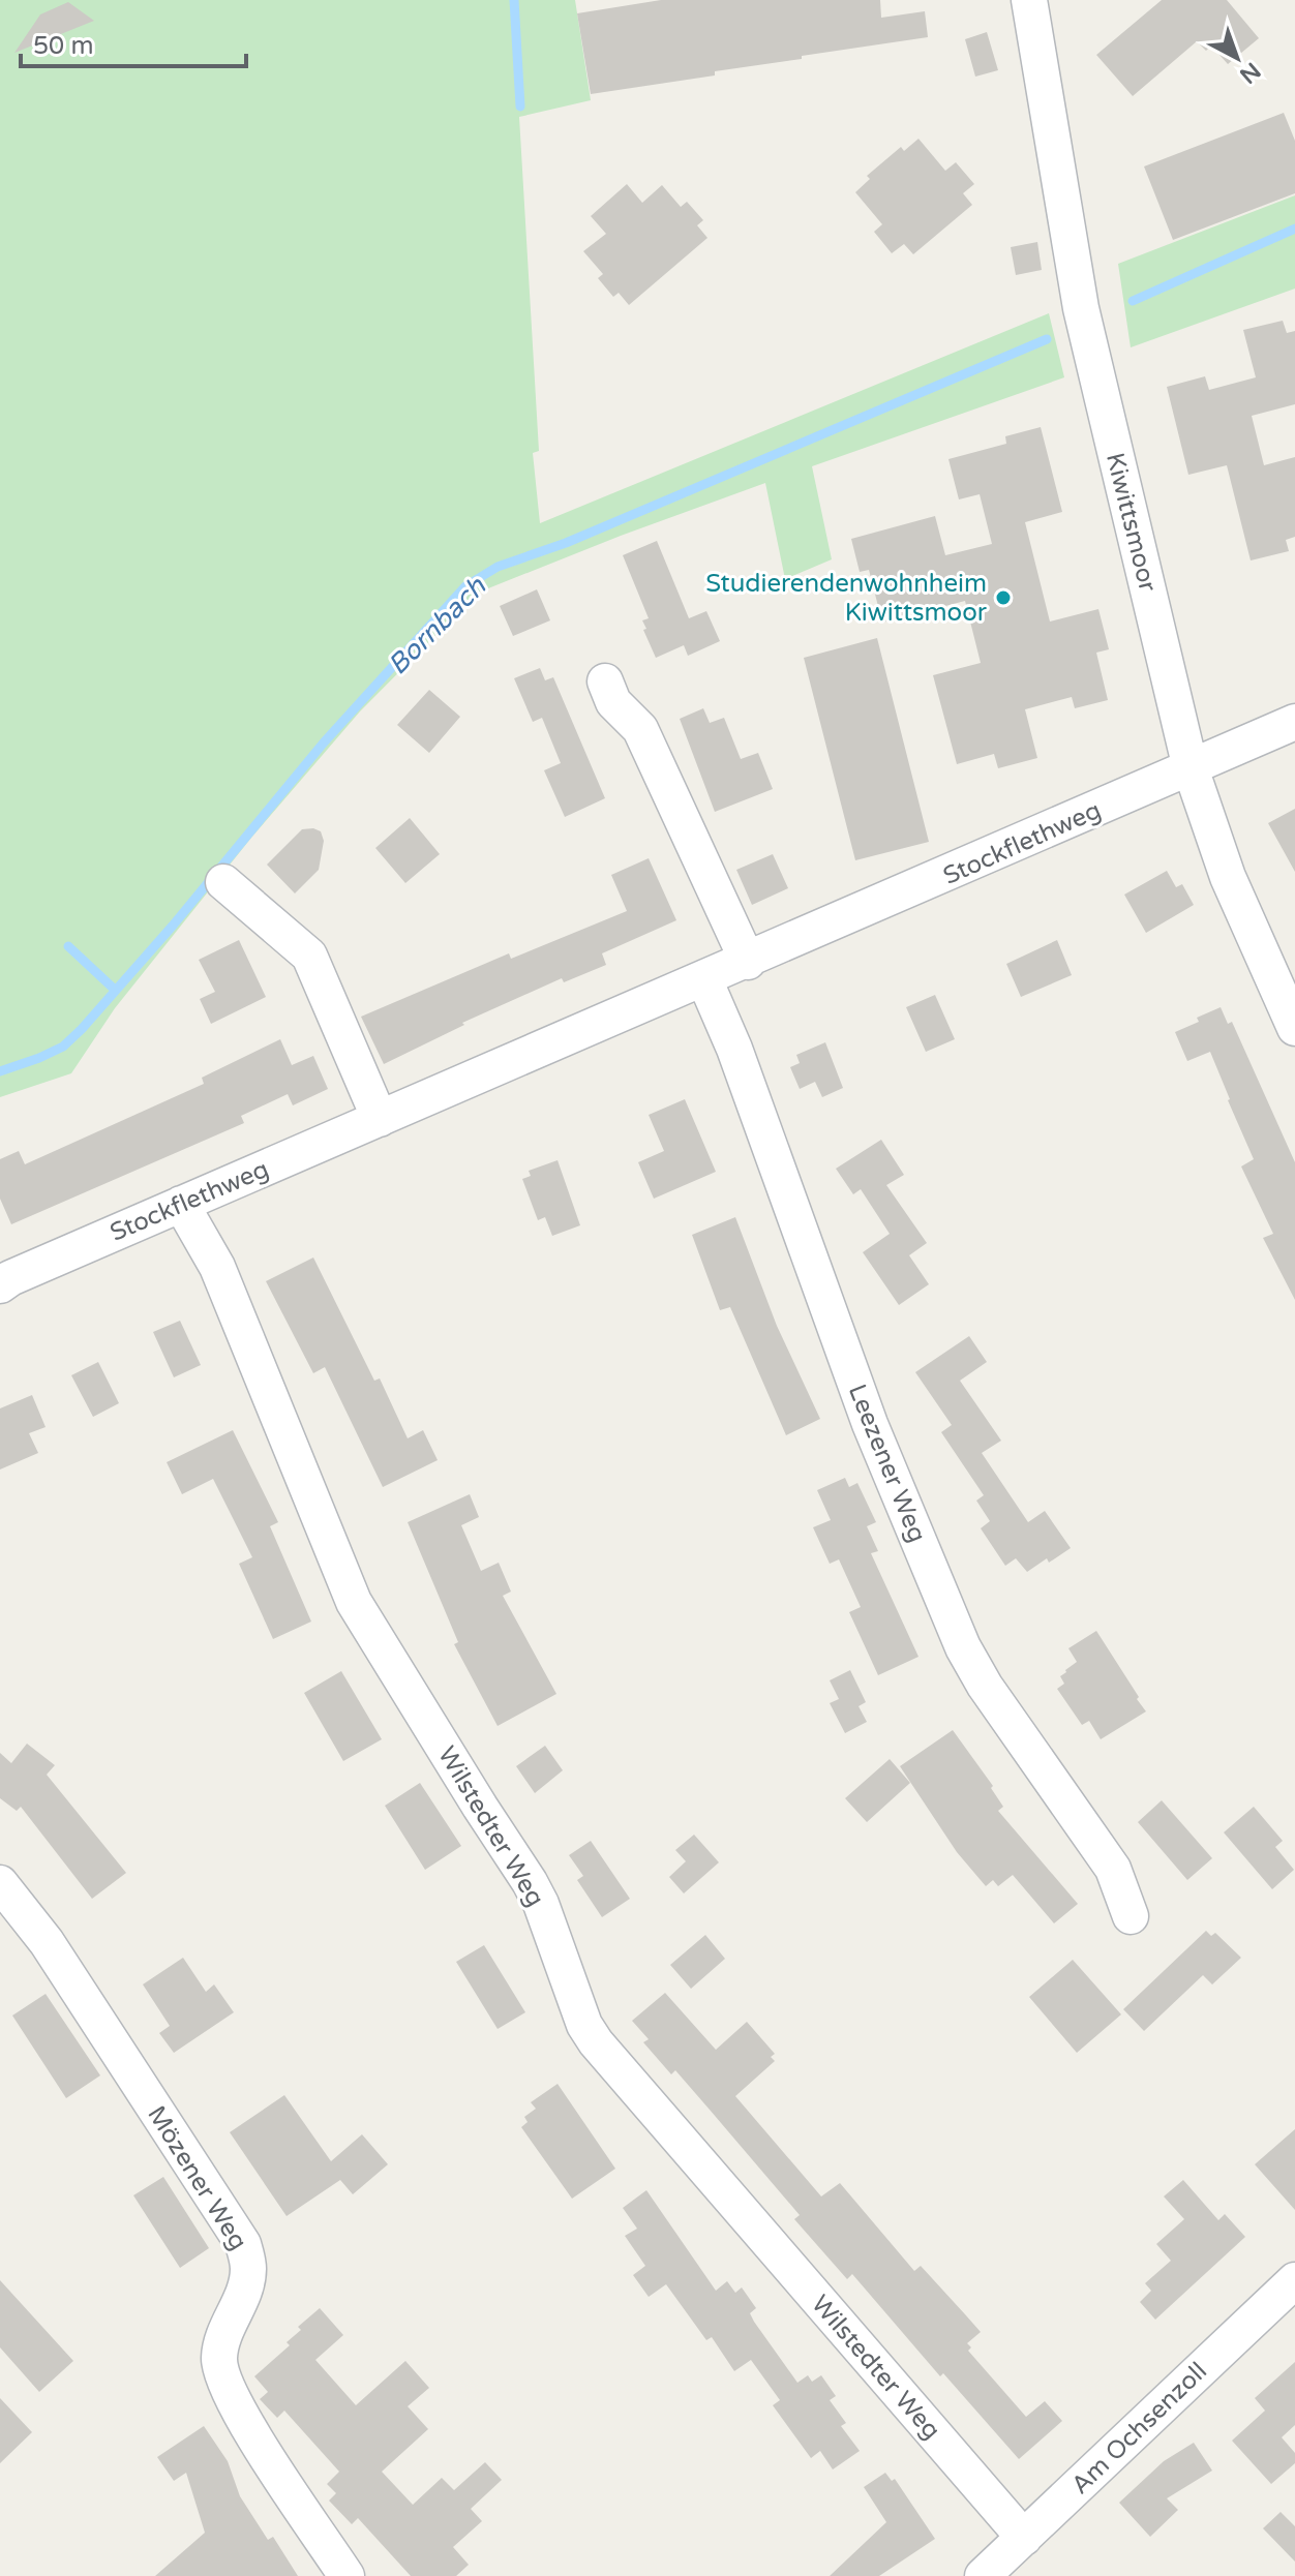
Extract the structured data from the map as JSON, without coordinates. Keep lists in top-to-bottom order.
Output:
{
  "streets": {
    "street": [
      "Kiwittsmoor",
      "Stockflethweg",
      "Leezener Weg",
      "Wilstedter Weg",
      "Mözener Weg",
      "Am Ochsenzoll"
    ]
  },
  "crossings": [
    ["Kiwittsmoor", "Stockflethweg"],
    ["Stockflethweg", "Leezener Weg"],
    ["Stockflethweg", "Wilstedter Weg"],
    ["Wilstedter Weg", "Am Ochsenzoll"]
  ],
  "water": ["Bornbach"],
  "places": ["Studierendenwohnheim Kiwittsmoor"],
  "scale_bar": "50 m",
  "north": "bottom right"
}
